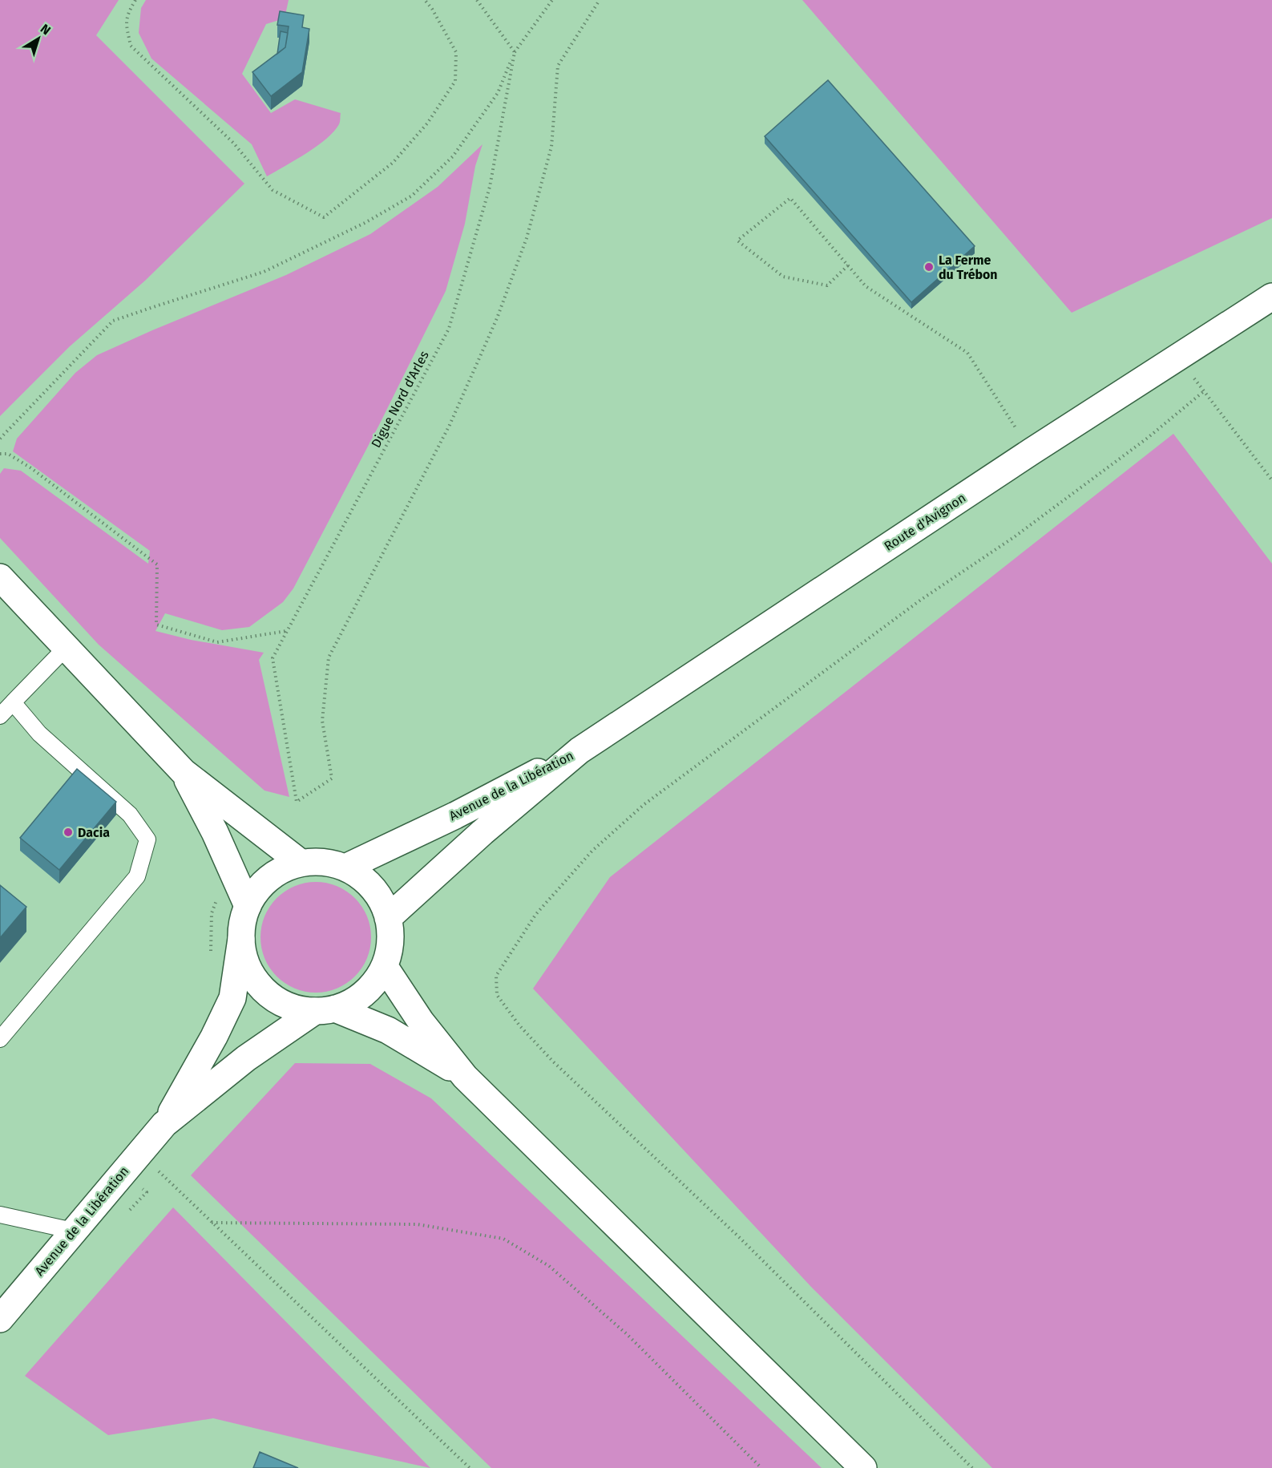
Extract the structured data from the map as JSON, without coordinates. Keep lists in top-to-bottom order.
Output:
{
  "streets": {
    "main road": ["Route d'Avignon", "Avenue de la Libération"],
    "path": ["Digue Nord d'Arles"]
  },
  "crossings": [
    ["Route d'Avignon", "Avenue de la Libération"]
  ],
  "places": ["La Ferme du Trébon", "Dacia"],
  "north": "top right"
}
